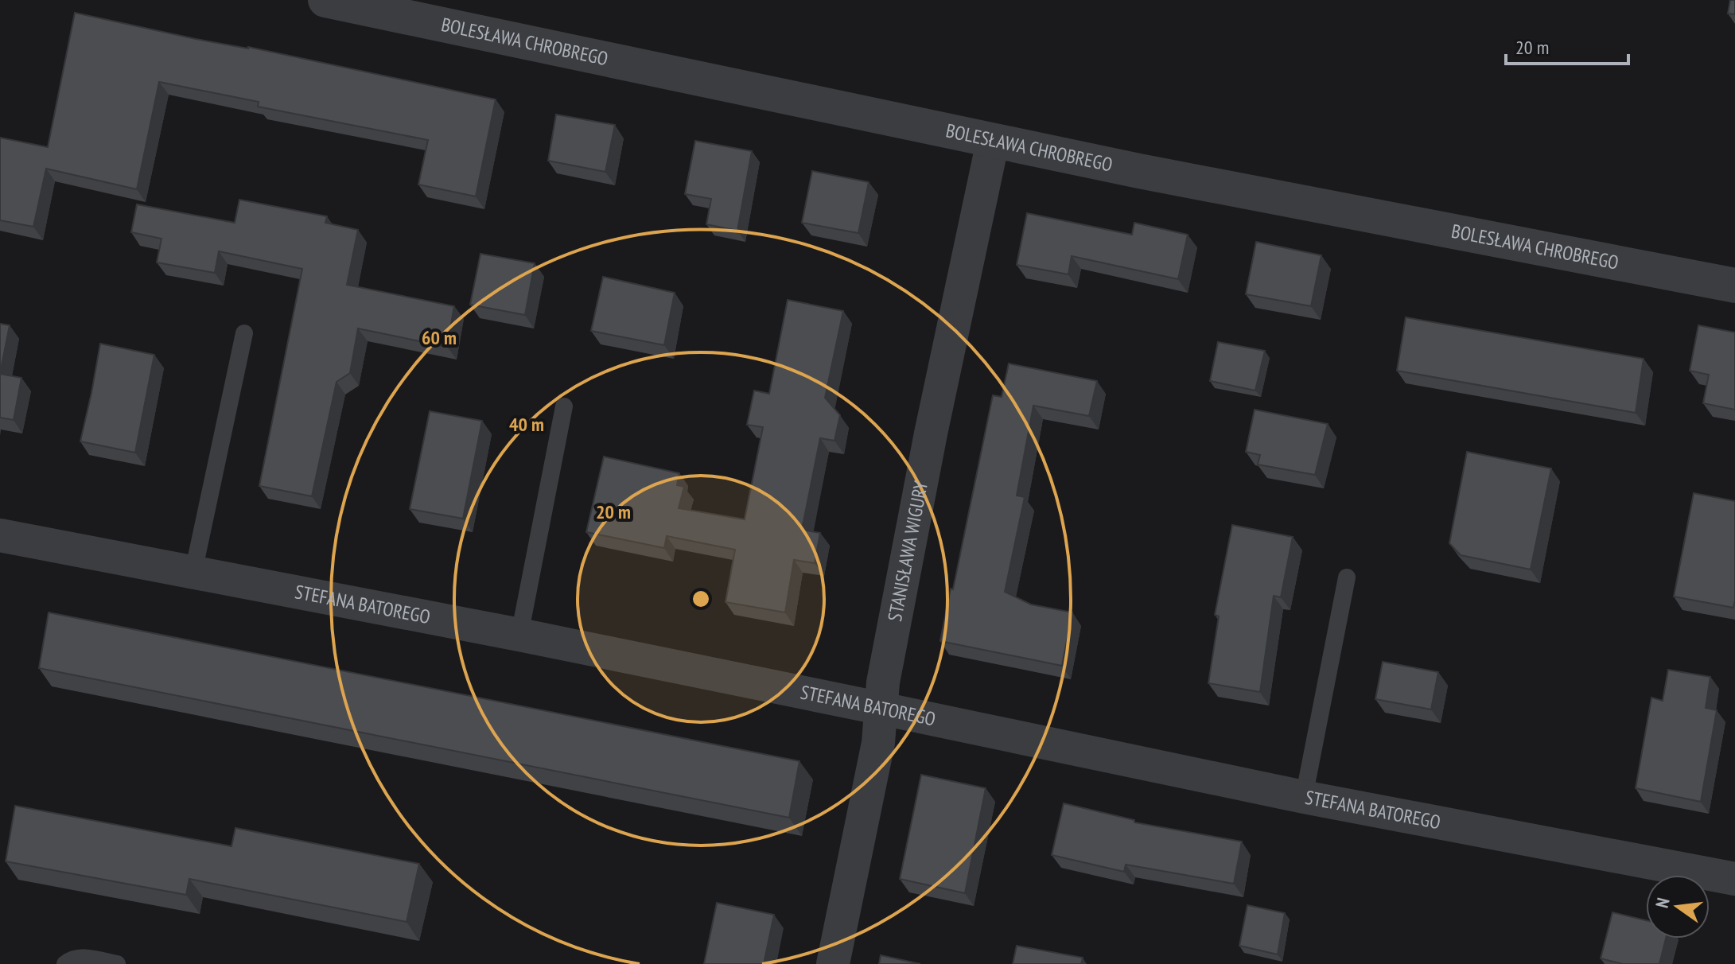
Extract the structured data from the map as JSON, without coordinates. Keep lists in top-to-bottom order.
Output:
{
  "streets": {
    "street": ["BOLESŁAWA CHROBREGO", "STANISŁAWA WIGURY", "STEFANA BATOREGO"]
  },
  "crossings": [
    ["BOLESŁAWA CHROBREGO", "STANISŁAWA WIGURY"],
    ["STANISŁAWA WIGURY", "STEFANA BATOREGO"]
  ],
  "scale_bar": "20 m",
  "north": "left",
  "rings": ["60 m", "40 m", "20 m"]
}
